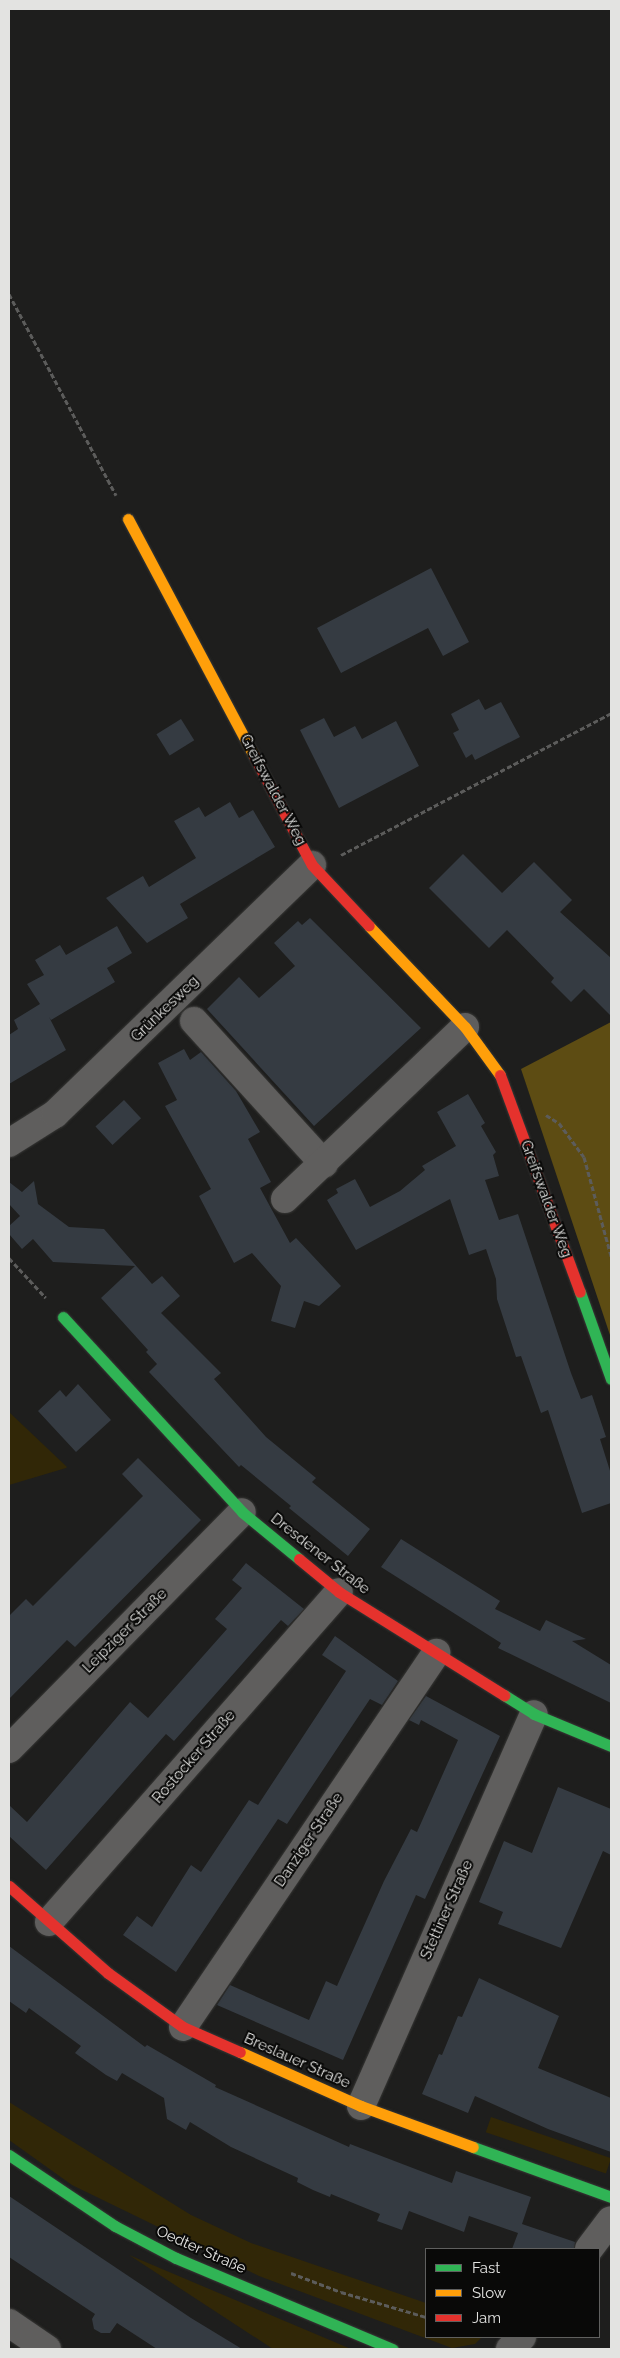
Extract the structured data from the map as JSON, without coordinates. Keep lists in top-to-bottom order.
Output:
{
  "streets": {
    "street": [
      "Greifswalder Weg",
      "Grünkesweg",
      "Dresdener Straße",
      "Leipziger Straße",
      "Rostocker Straße",
      "Danziger Straße",
      "Stettiner Straße",
      "Breslauer Straße",
      "Oedter Straße"
    ]
  },
  "crossings": [
    ["Greifswalder Weg", "Grünkesweg"],
    ["Dresdener Straße", "Leipziger Straße"],
    ["Dresdener Straße", "Rostocker Straße"],
    ["Dresdener Straße", "Danziger Straße"],
    ["Dresdener Straße", "Stettiner Straße"],
    ["Rostocker Straße", "Breslauer Straße"],
    ["Danziger Straße", "Breslauer Straße"],
    ["Stettiner Straße", "Breslauer Straße"]
  ],
  "legend": ["Fast", "Slow", "Jam"]
}
